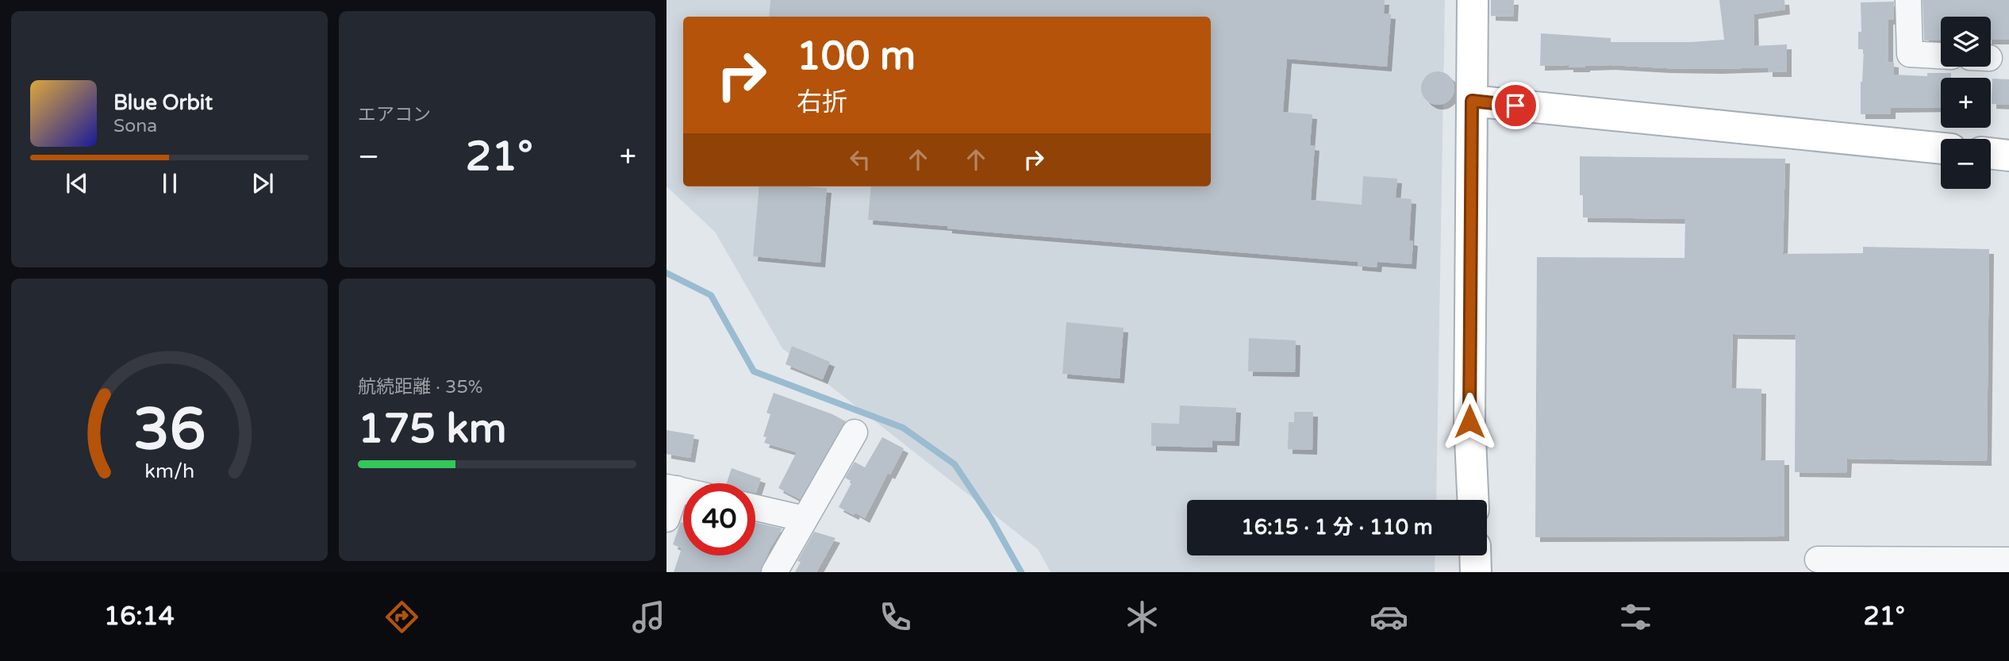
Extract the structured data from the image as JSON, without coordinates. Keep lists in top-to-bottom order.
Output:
{
  "page": {
    "tile": [
      "エアコン",
      ["航続距離 · 35%", "175 km"]
    ],
    "map_buttons": ["+", "−"],
    "turn": ["100 m", "右折"],
    "song": ["Blue Orbit", "Sona"],
    "heat": ["−", "21°", "+"],
    "limit": "40",
    "trip": "16:15 · 1 分 · 110 m",
    "tabs": ["16:14", "21°"],
    "gauge": ["36", "km/h"]
  }
}
